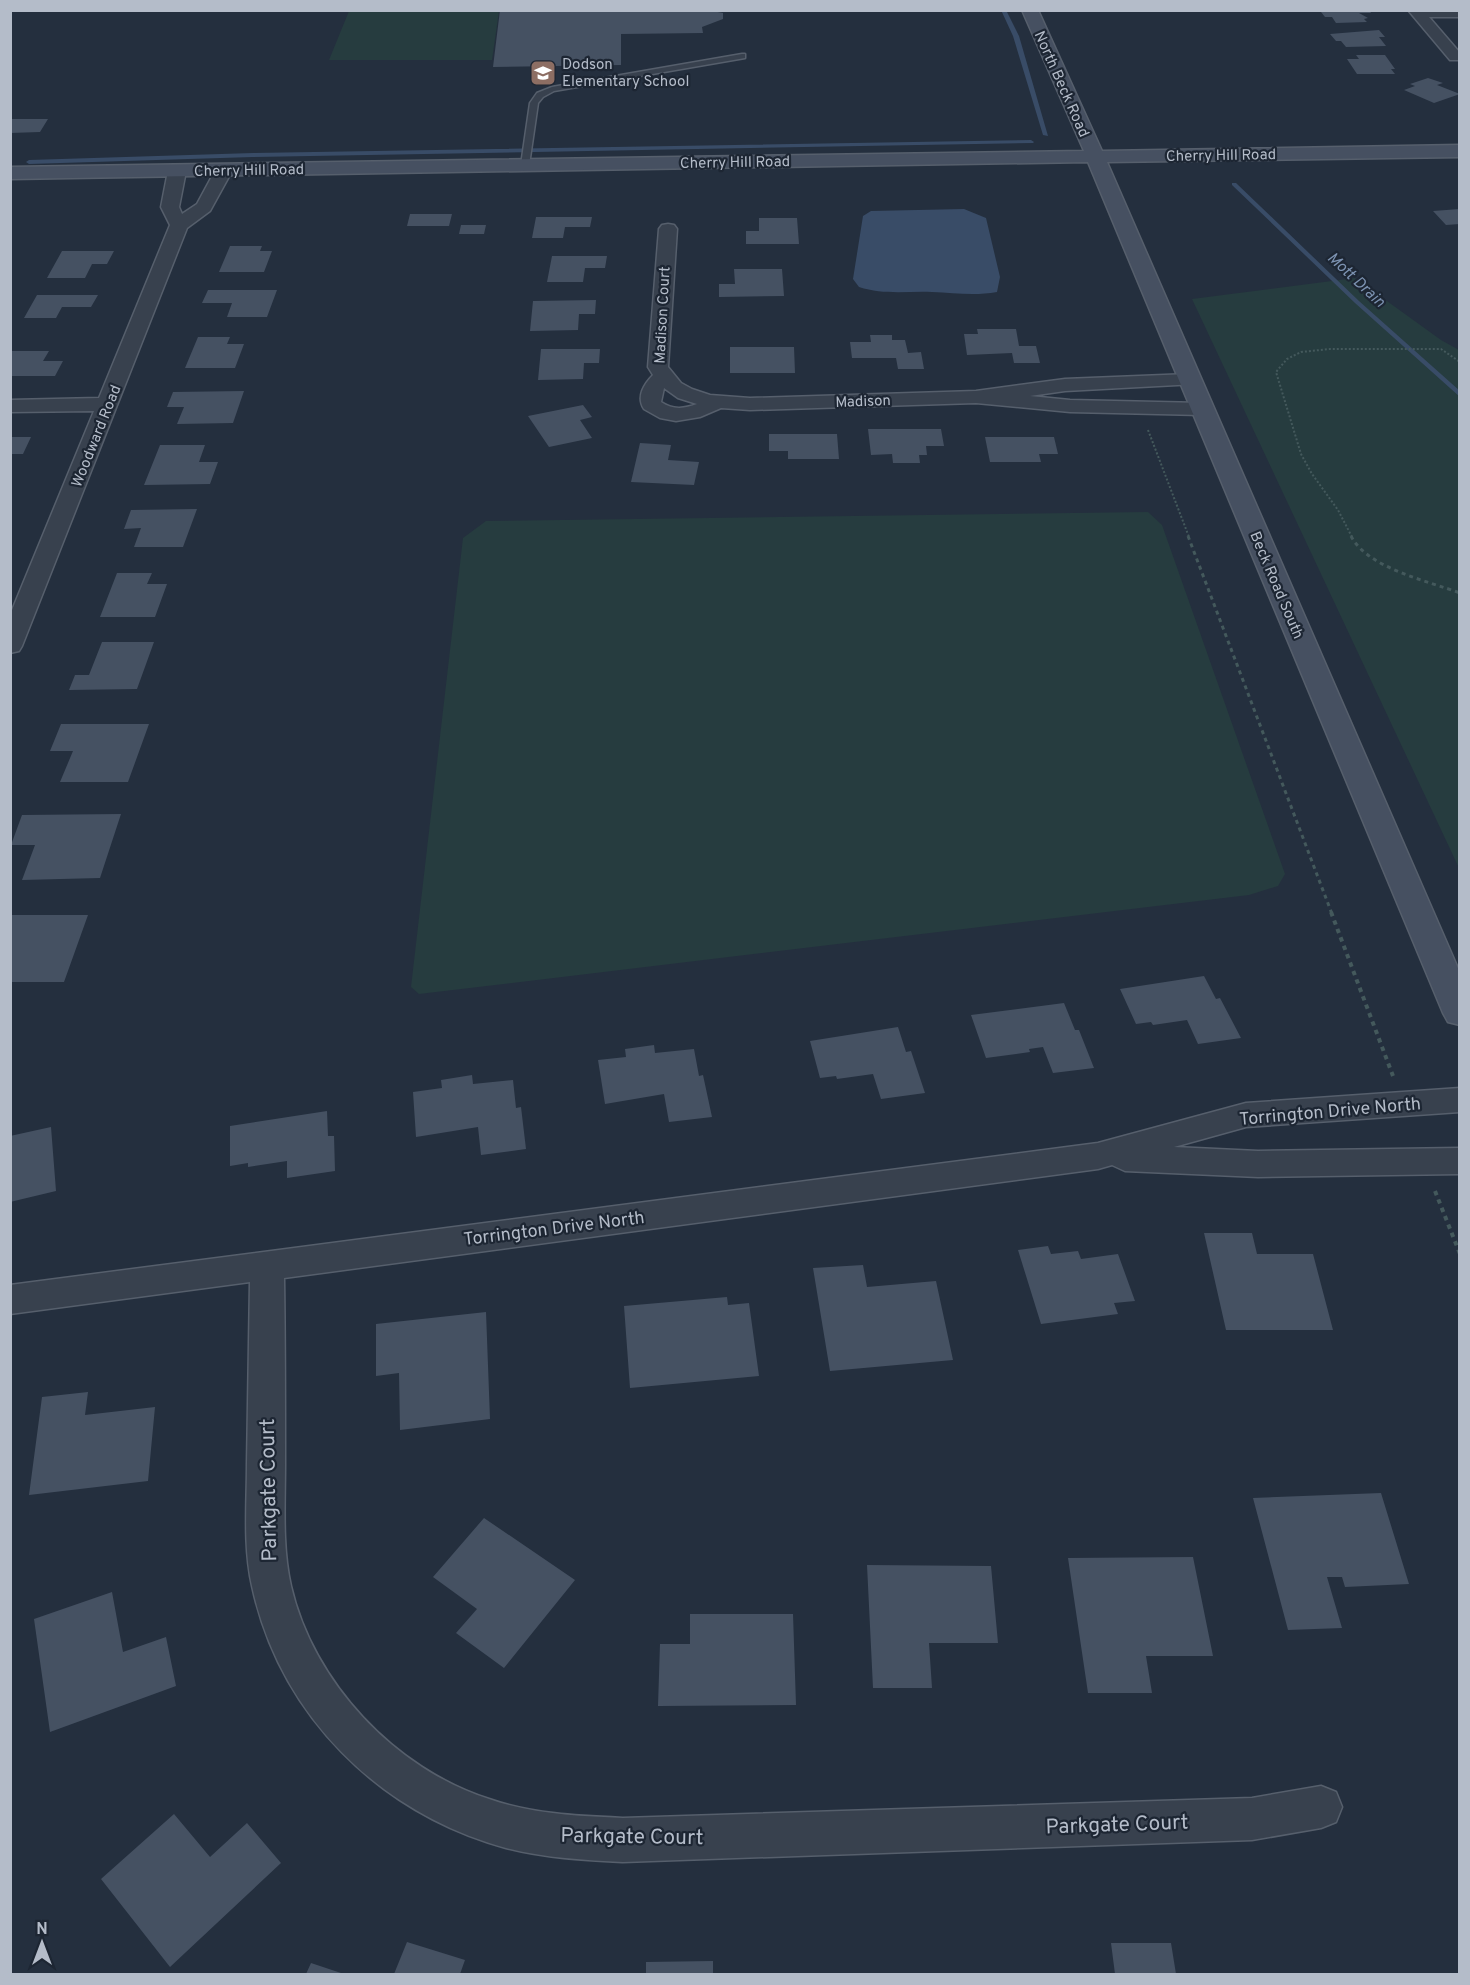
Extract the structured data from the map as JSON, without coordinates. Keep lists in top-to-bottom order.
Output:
{
  "streets": {
    "main road": ["North Beck Road", "Cherry Hill Road", "Beck Road South"],
    "street": [
      "Madison Court",
      "Madison",
      "Woodward Road",
      "Torrington Drive North",
      "Parkgate Court"
    ]
  },
  "crossings": [
    ["North Beck Road", "Cherry Hill Road"],
    ["North Beck Road", "Beck Road South"],
    ["Cherry Hill Road", "Beck Road South"],
    ["Madison Court", "Madison"],
    ["Madison", "Beck Road South"],
    ["Torrington Drive North", "Parkgate Court"]
  ],
  "water": ["Mott Drain"],
  "places": {
    "school or university": ["Dodson Elementary School"]
  },
  "north": "top"
}
